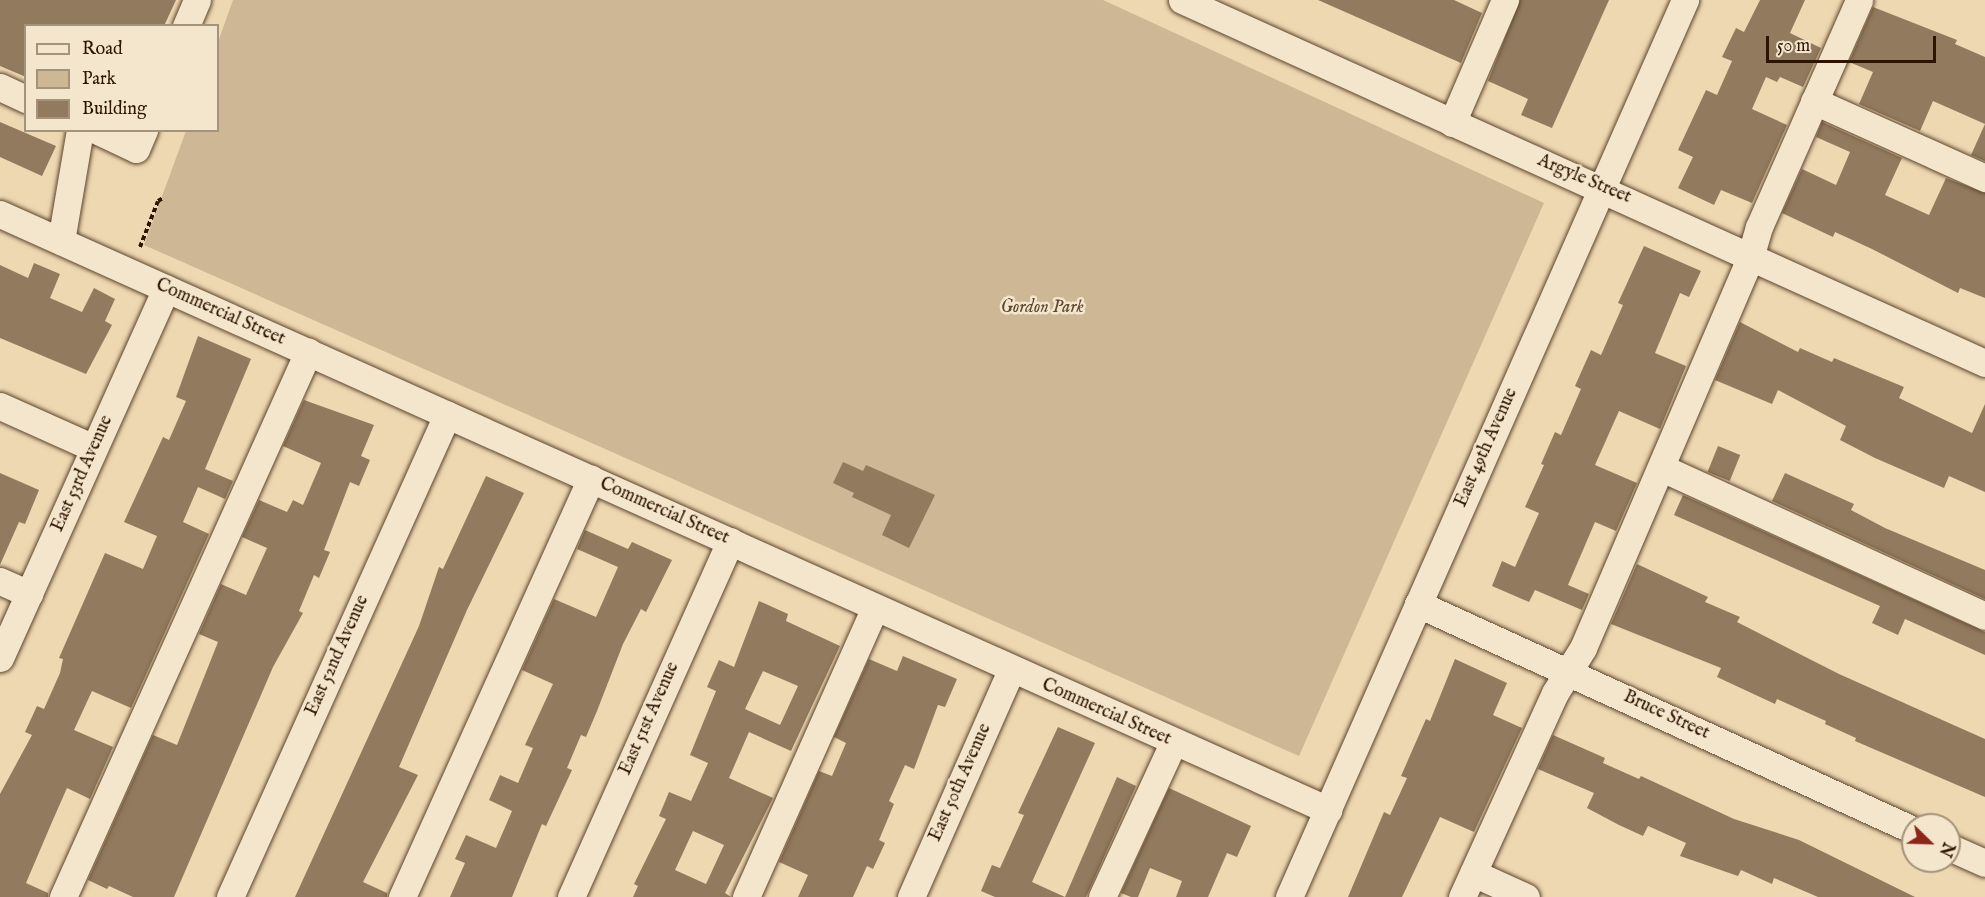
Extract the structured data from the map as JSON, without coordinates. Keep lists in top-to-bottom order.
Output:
{
  "streets": {
    "street": [
      "Argyle Street",
      "Commercial Street",
      "East 49th Avenue",
      "East 53rd Avenue",
      "East 52nd Avenue",
      "Bruce Street",
      "East 51st Avenue",
      "East 50th Avenue"
    ]
  },
  "crossings": [
    ["Argyle Street", "East 49th Avenue"],
    ["Commercial Street", "East 49th Avenue"],
    ["Commercial Street", "East 53rd Avenue"],
    ["Commercial Street", "East 52nd Avenue"],
    ["Commercial Street", "East 51st Avenue"],
    ["Commercial Street", "East 50th Avenue"],
    ["East 49th Avenue", "Bruce Street"]
  ],
  "parks": ["Gordon Park"],
  "legend": ["Road", "Park", "Building"],
  "scale_bar": "50 m",
  "north": "bottom right"
}
